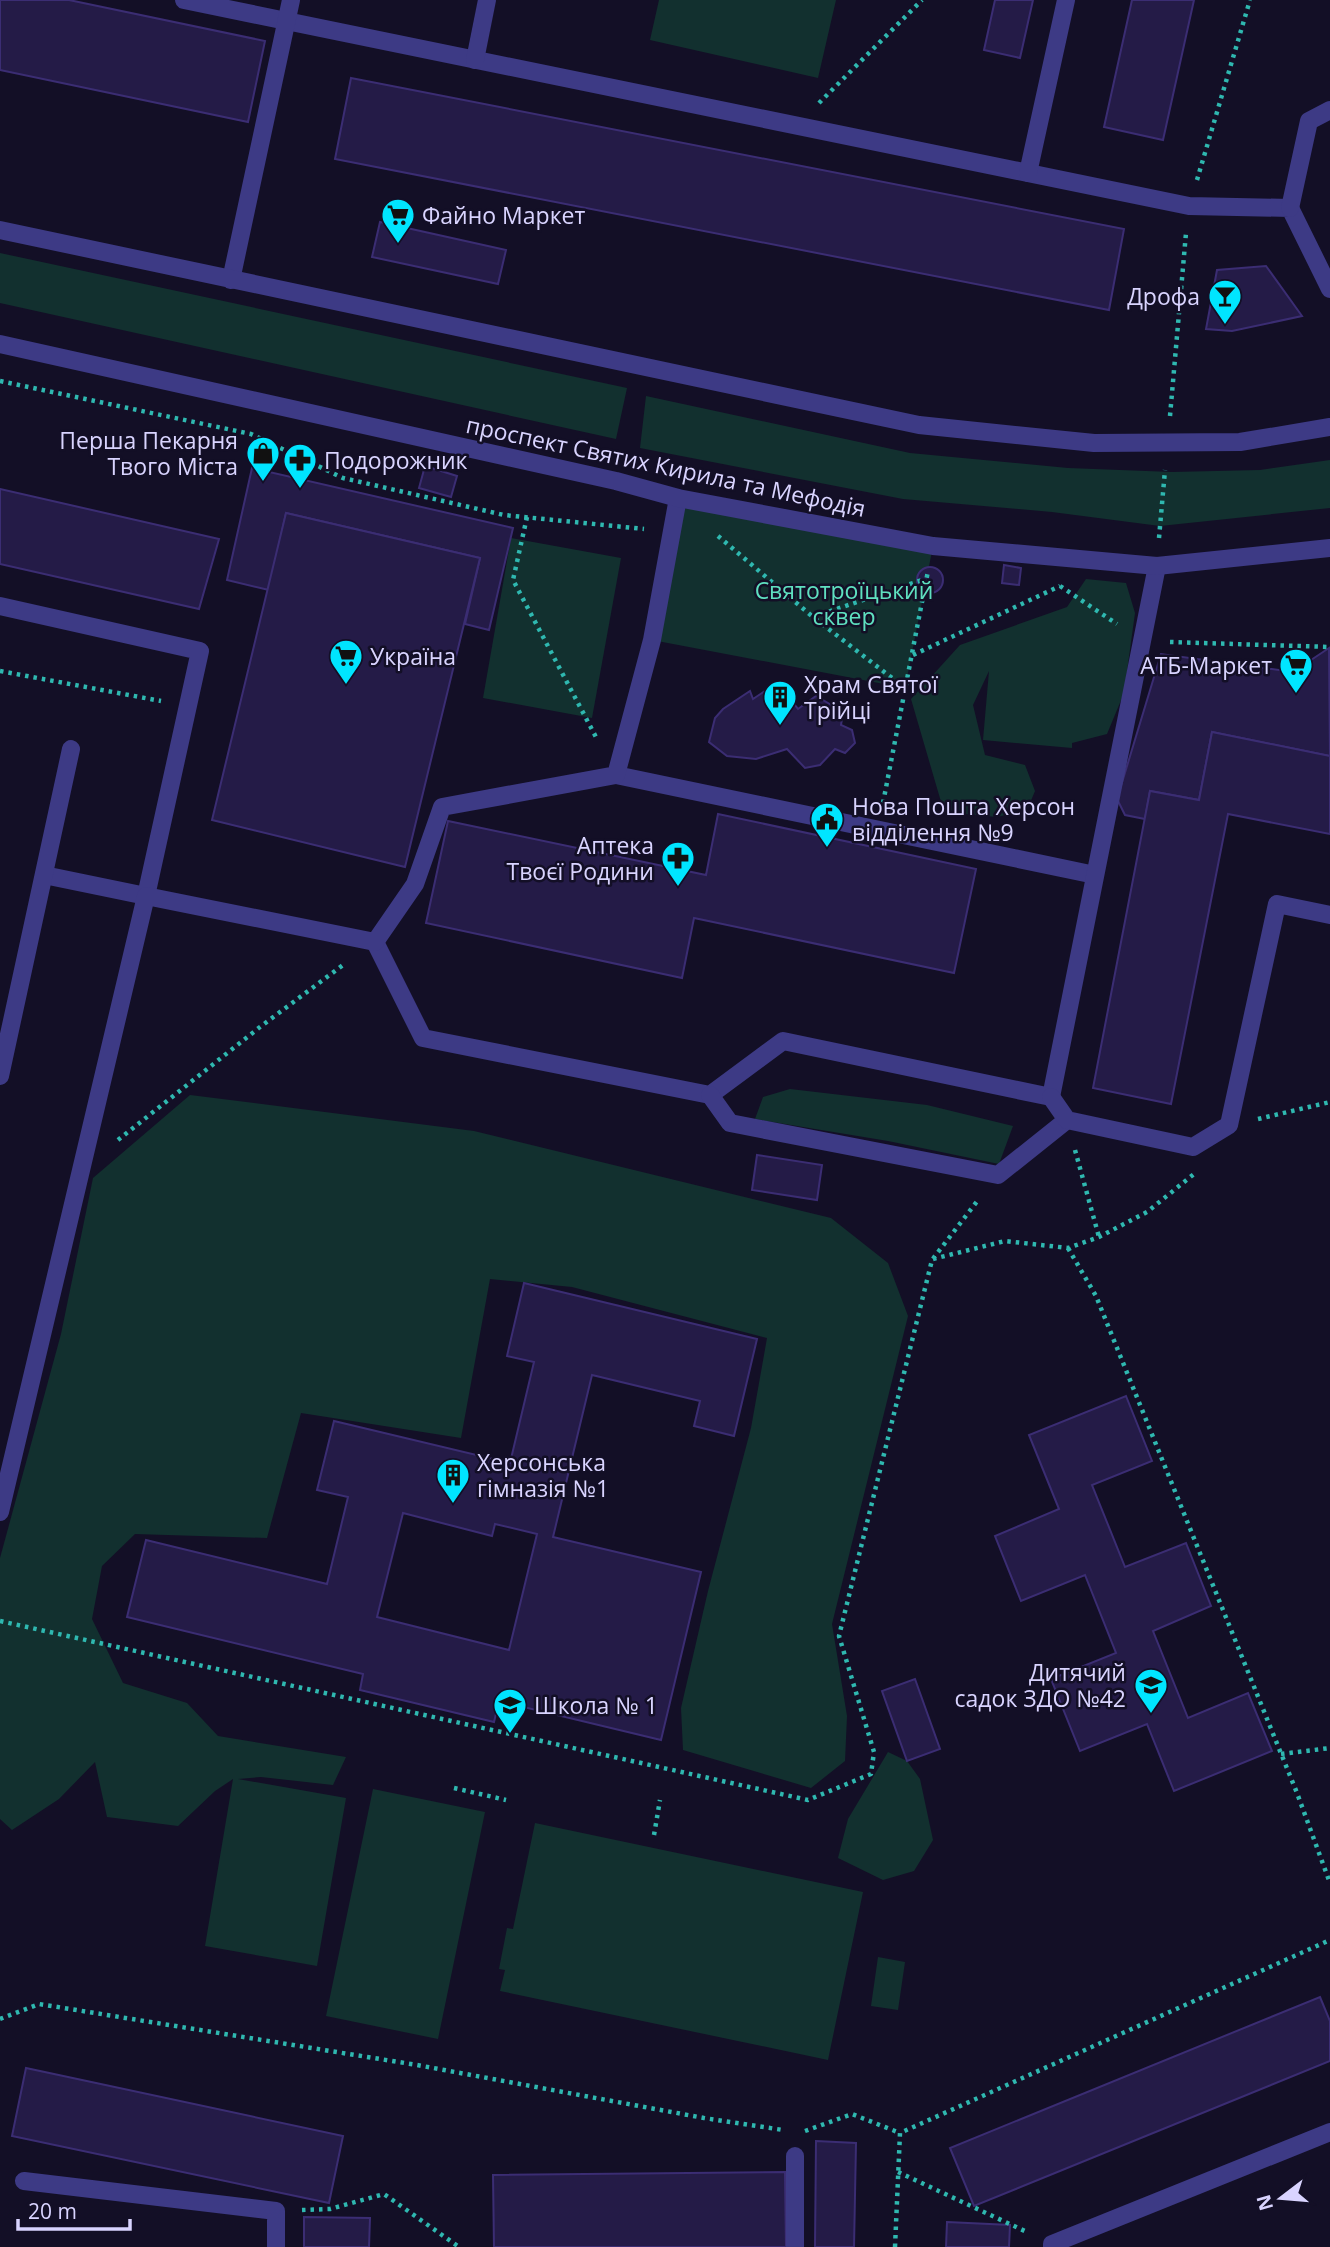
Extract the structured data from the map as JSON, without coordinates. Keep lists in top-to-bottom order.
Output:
{
  "streets": {
    "street": ["проспект Святих Кирила та Мефодія"]
  },
  "parks": ["Святотроїцький сквер"],
  "places": {
    "supermarket": ["Файно Маркет", "Україна", "АТБ-Маркет"],
    "bar": ["Дрофа"],
    "shop": ["Перша Пекарня Твого Міста"],
    "pharmacy": ["Подорожник", "Аптека Твоєї Родини"],
    "building": ["Храм Святої Трійці", "Херсонська гімназія №1"],
    "public building": ["Нова Пошта Херсон відділення №9"],
    "school or university": ["Дитячий садок ЗДО №42", "Школа № 1"]
  },
  "scale_bar": "20 m",
  "north": "left"
}
